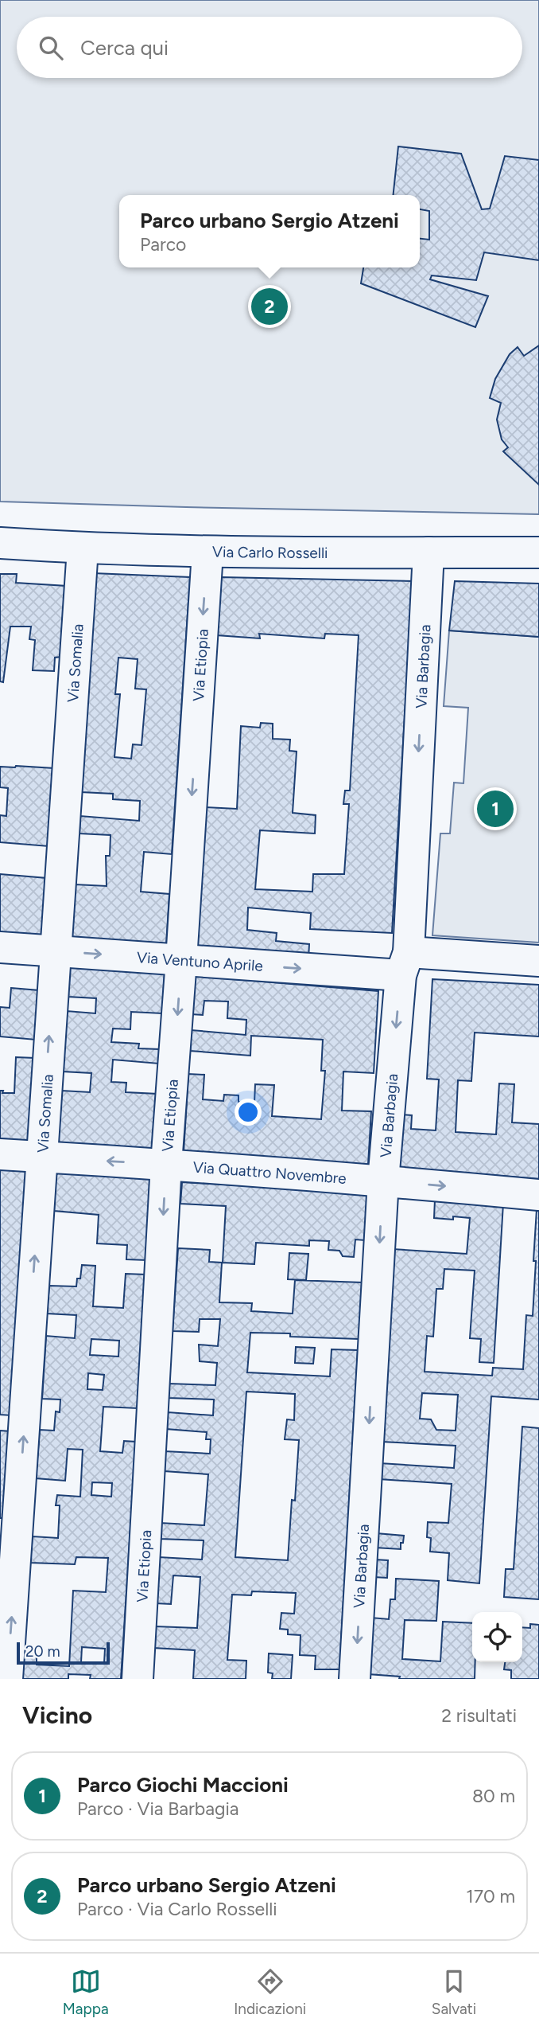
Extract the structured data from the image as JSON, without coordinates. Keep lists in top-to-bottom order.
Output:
{
  "streets": {
    "street": [
      "Via Carlo Rosselli",
      "Via Somalia",
      "Via Etiopia",
      "Via Barbagia",
      "Via Ventuno Aprile",
      "Via Quattro Novembre"
    ]
  },
  "crossings": [
    ["Via Carlo Rosselli", "Via Somalia"],
    ["Via Carlo Rosselli", "Via Etiopia"],
    ["Via Carlo Rosselli", "Via Barbagia"],
    ["Via Somalia", "Via Ventuno Aprile"],
    ["Via Somalia", "Via Quattro Novembre"],
    ["Via Etiopia", "Via Ventuno Aprile"],
    ["Via Etiopia", "Via Quattro Novembre"],
    ["Via Barbagia", "Via Ventuno Aprile"],
    ["Via Barbagia", "Via Quattro Novembre"]
  ],
  "one_way": [
    "Via Somalia",
    "Via Etiopia",
    "Via Barbagia",
    "Via Ventuno Aprile"
  ],
  "scale_bar": "20 m",
  "page": {
    "search": "Cerca qui",
    "popup": ["Parco urbano Sergio Atzeni", "Parco"],
    "pins": ["2", "1"],
    "scale": "20 m",
    "heading": ["Vicino", "2 risultati"],
    "list": [
      {
        "mark": "1",
        "name": "Parco Giochi Maccioni",
        "note": "Parco · Via Barbagia",
        "value": "80 m"
      },
      {
        "mark": "2",
        "name": "Parco urbano Sergio Atzeni",
        "note": "Parco · Via Carlo Rosselli",
        "value": "170 m"
      }
    ],
    "nav": ["Mappa", "Indicazioni", "Salvati"]
  }
}
